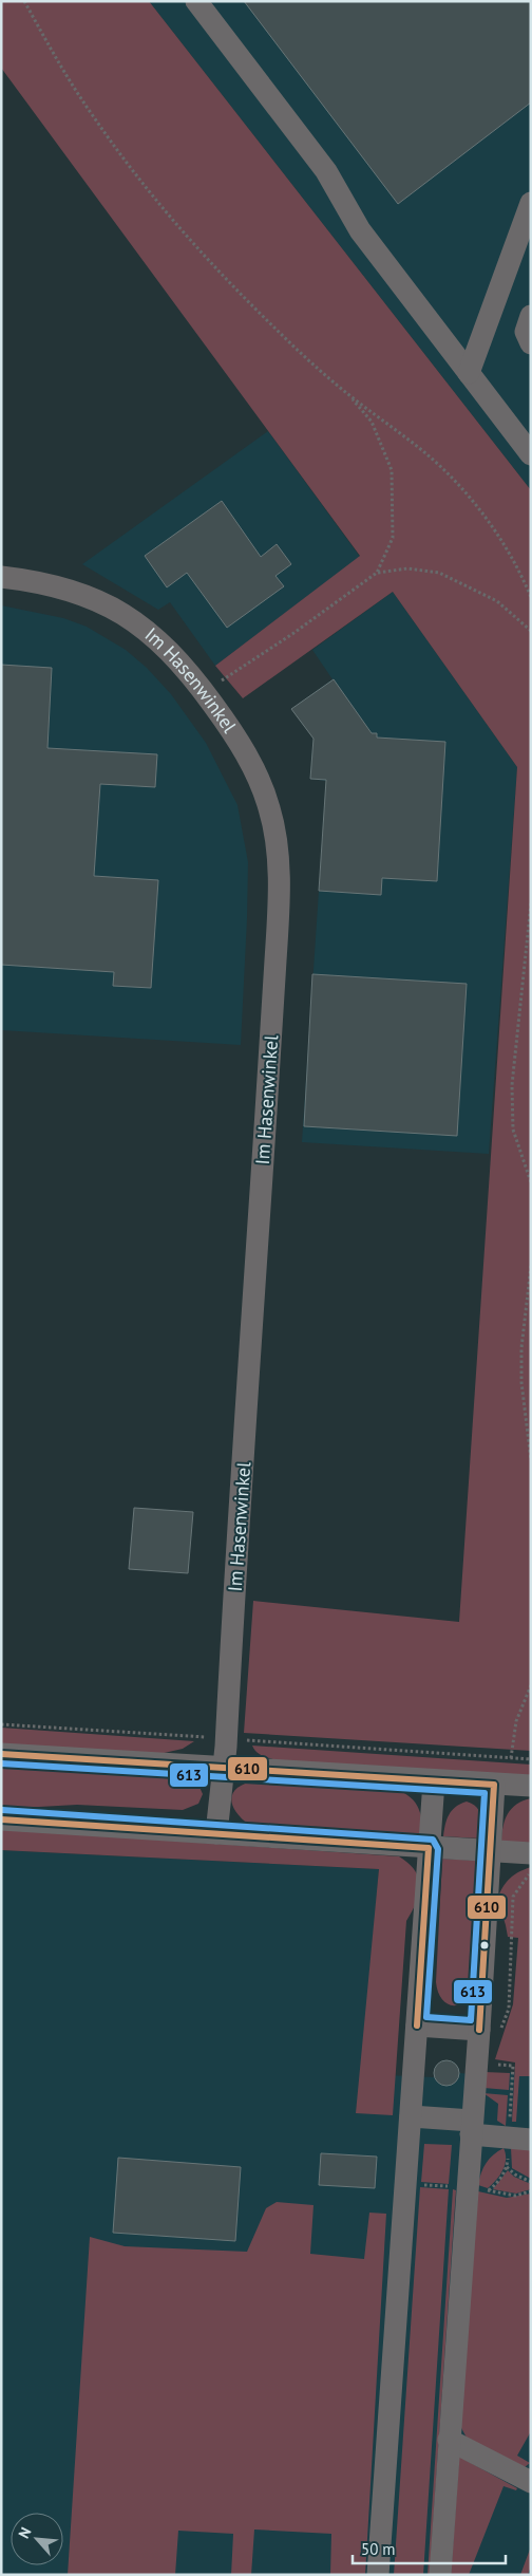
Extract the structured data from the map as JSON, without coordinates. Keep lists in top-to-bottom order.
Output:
{
  "streets": {
    "street": ["Im Hasenwinkel"]
  },
  "lines": ["transit line 610", "transit line 613"],
  "scale_bar": "50 m",
  "north": "top left"
}
